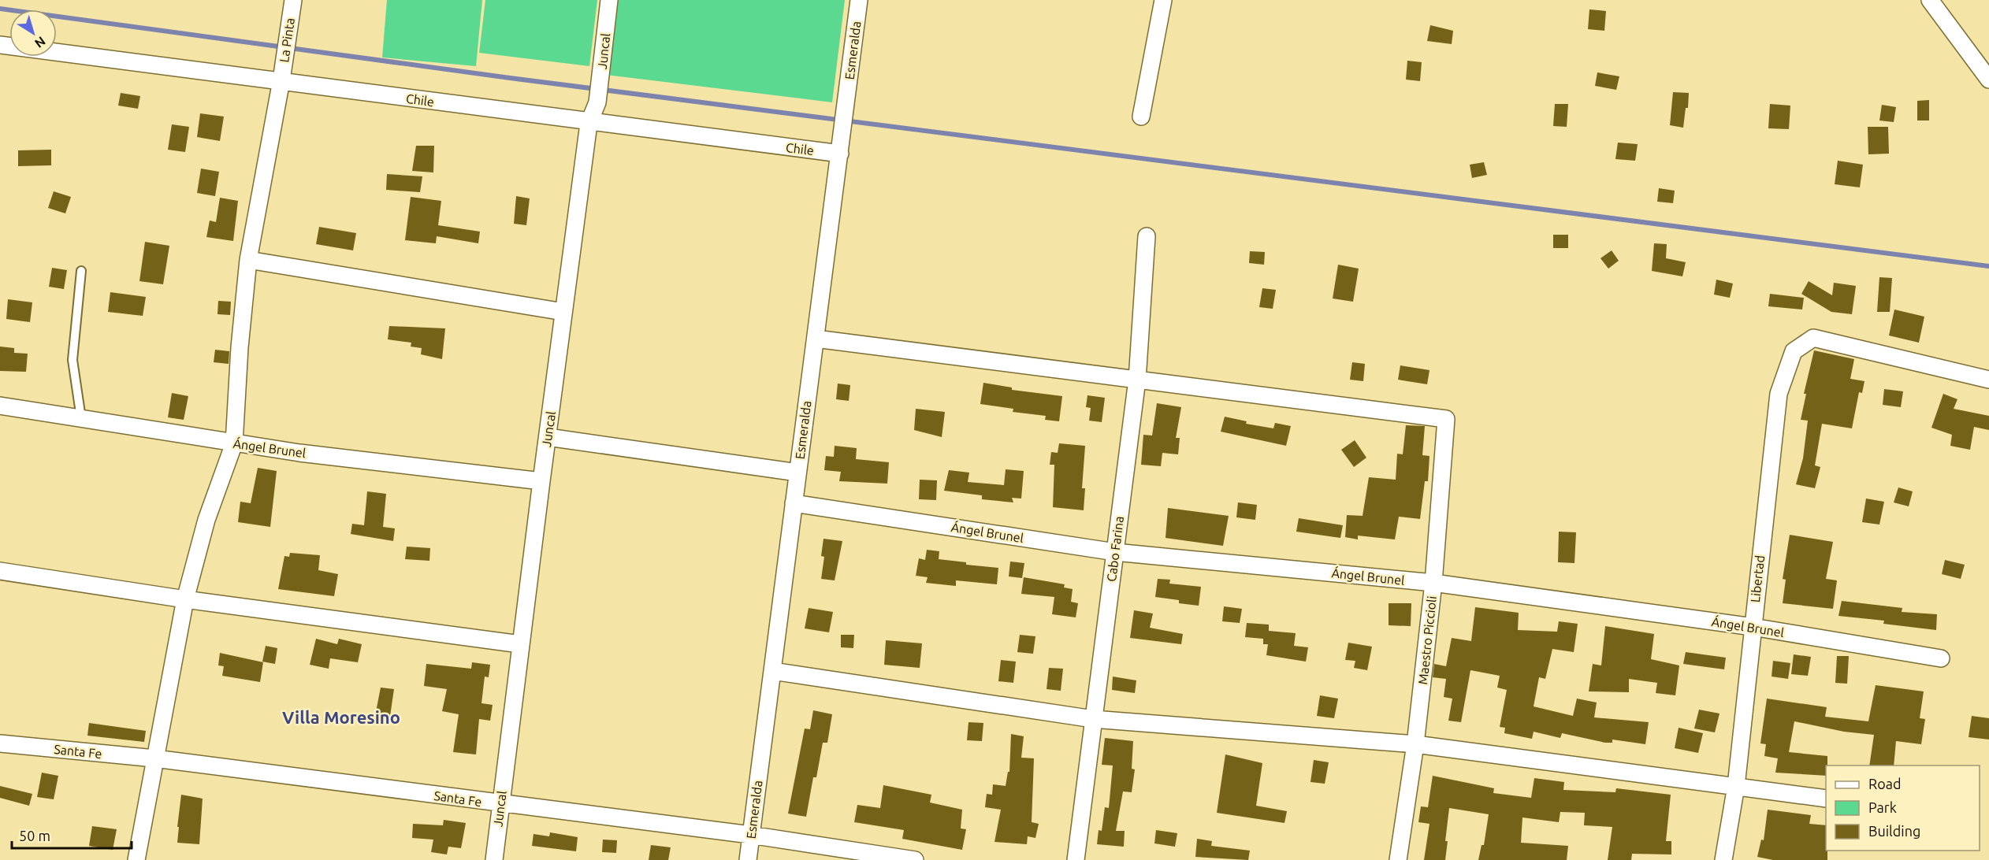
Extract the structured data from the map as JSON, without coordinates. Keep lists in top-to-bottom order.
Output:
{
  "streets": {
    "street": [
      "La Pinta",
      "Esmeralda",
      "Juncal",
      "Chile",
      "Ángel Brunel",
      "Cabo Farina",
      "Libertad",
      "Maestro Piccioli",
      "Santa Fe"
    ]
  },
  "crossings": [
    ["La Pinta", "Chile"],
    ["La Pinta", "Ángel Brunel"],
    ["La Pinta", "Santa Fe"],
    ["Esmeralda", "Chile"],
    ["Esmeralda", "Ángel Brunel"],
    ["Esmeralda", "Santa Fe"],
    ["Juncal", "Chile"],
    ["Juncal", "Ángel Brunel"],
    ["Juncal", "Santa Fe"],
    ["Ángel Brunel", "Cabo Farina"],
    ["Ángel Brunel", "Libertad"],
    ["Ángel Brunel", "Maestro Piccioli"],
    ["Cabo Farina", "Maestro Piccioli"]
  ],
  "districts": ["Villa Moresino"],
  "legend": ["Road", "Park", "Building"],
  "scale_bar": "50 m",
  "north": "bottom right"
}
